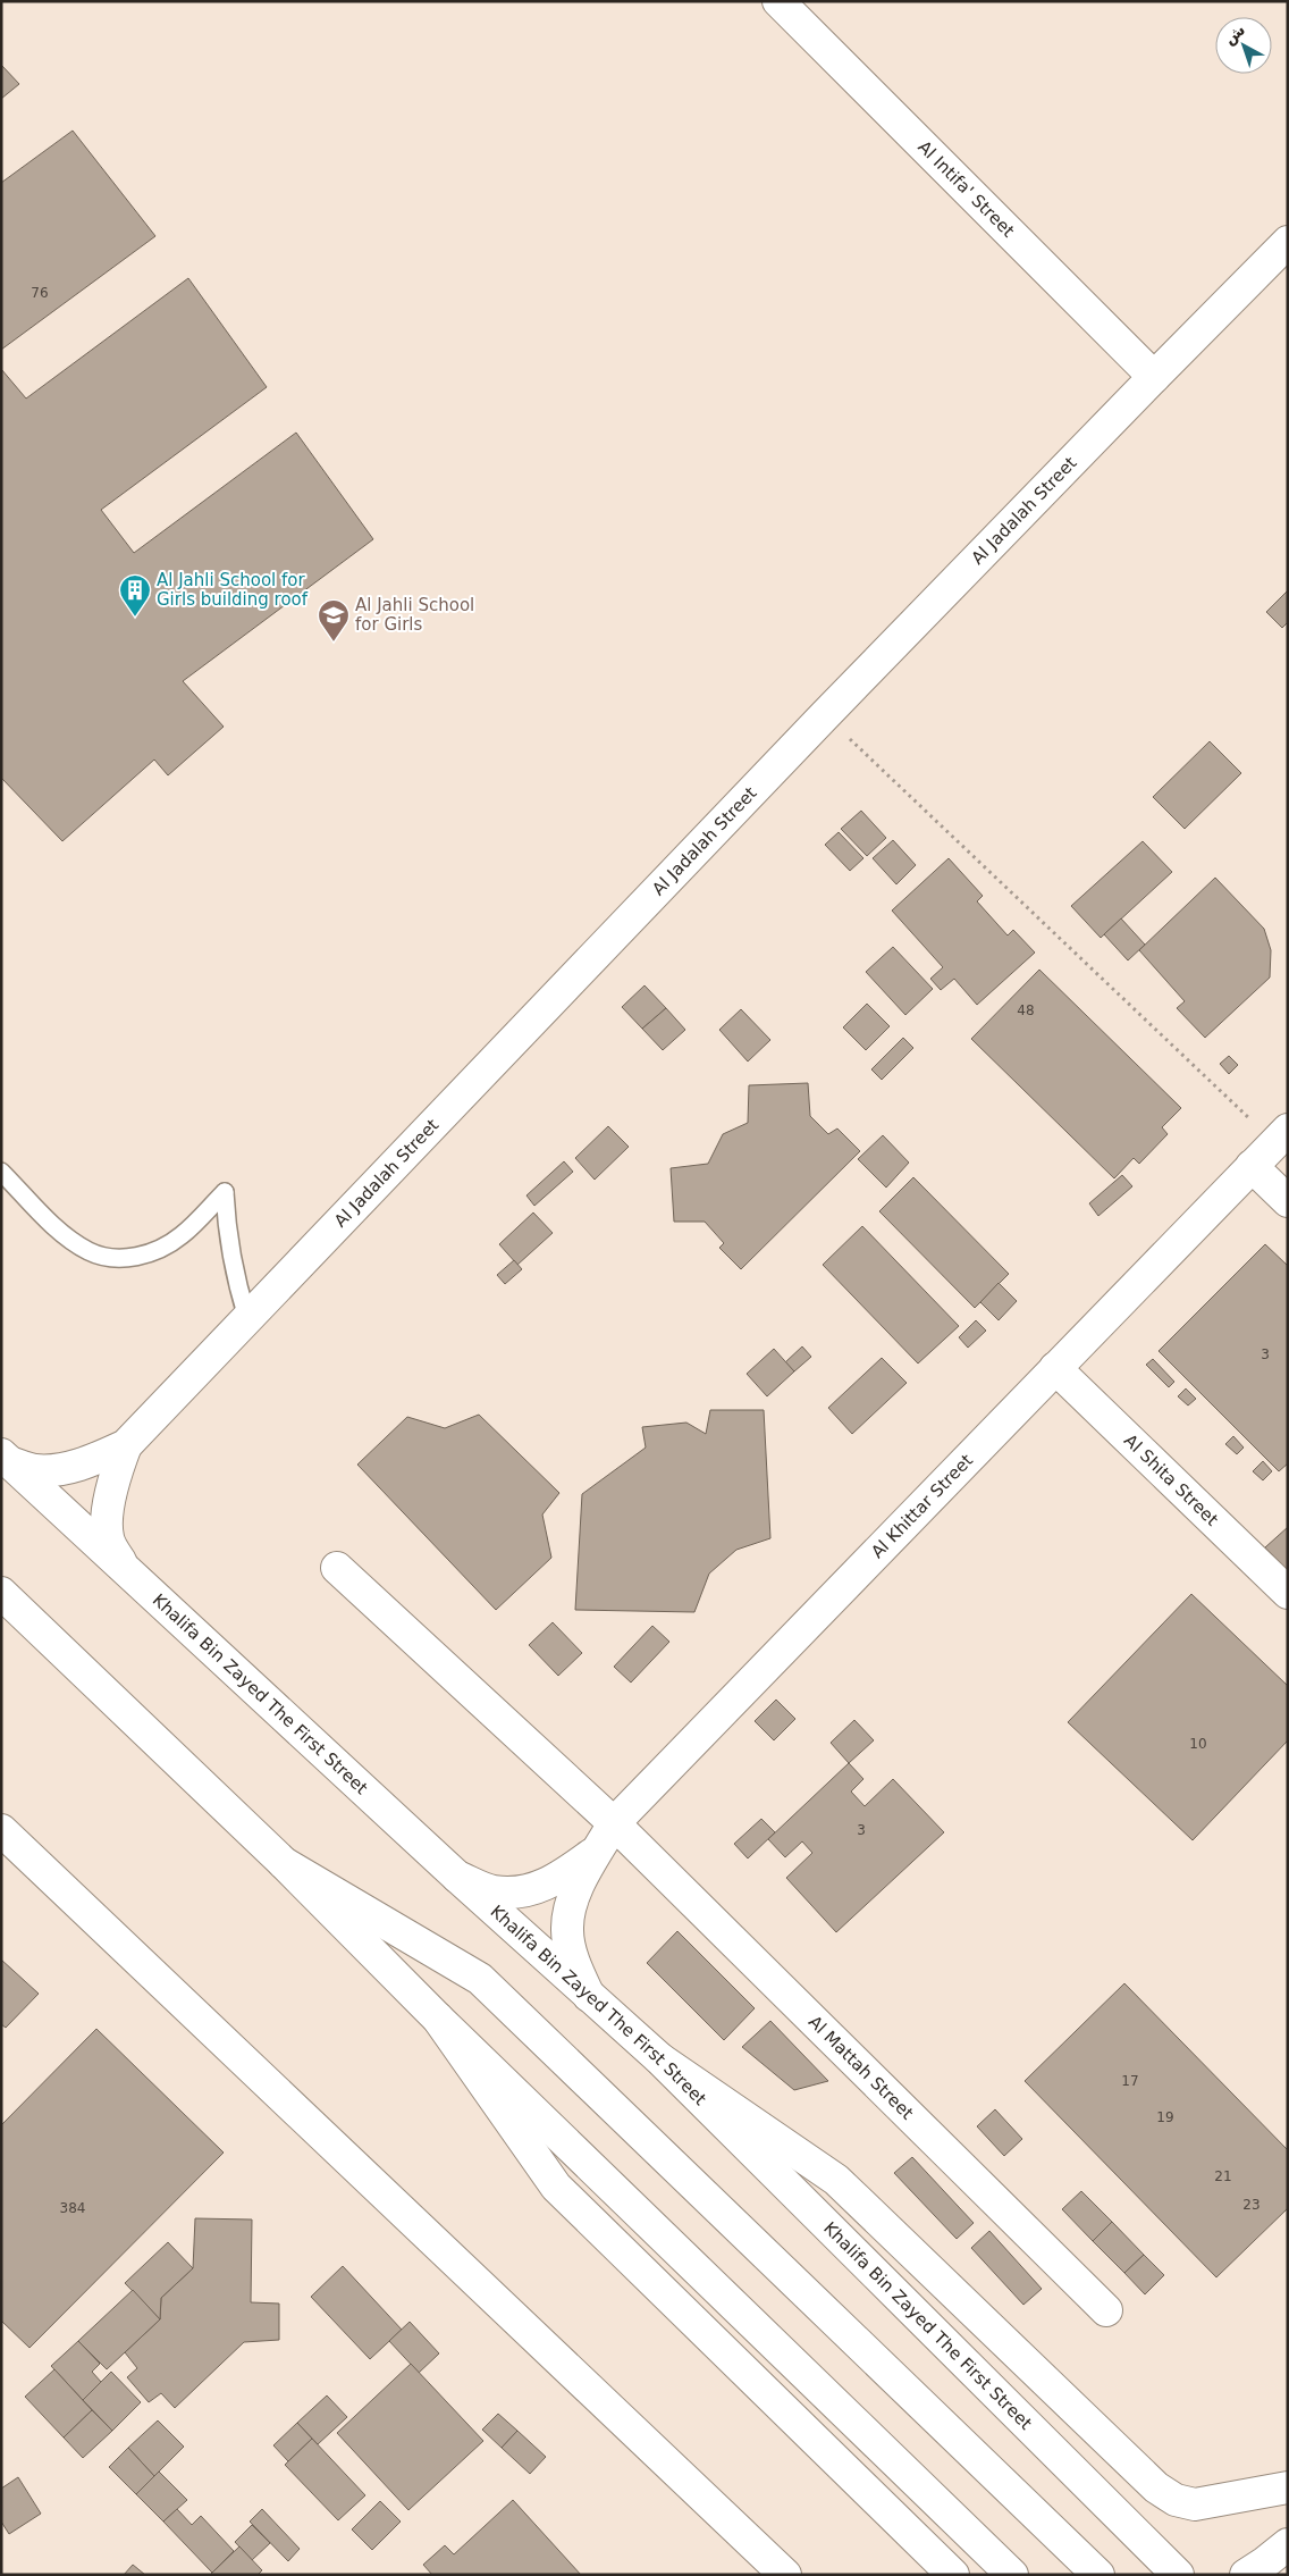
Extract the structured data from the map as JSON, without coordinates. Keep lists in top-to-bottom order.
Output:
{
  "streets": {
    "street": [
      "Al Intifa' Street",
      "Al Jadalah Street",
      "Al Shita Street",
      "Al Khittar Street",
      "Khalifa Bin Zayed The First Street",
      "Al Mattah Street"
    ]
  },
  "crossings": [
    ["Al Intifa' Street", "Al Jadalah Street"],
    ["Al Jadalah Street", "Khalifa Bin Zayed The First Street"],
    ["Al Shita Street", "Al Khittar Street"],
    ["Al Khittar Street", "Khalifa Bin Zayed The First Street"],
    ["Al Khittar Street", "Al Mattah Street"]
  ],
  "places": {
    "building": ["Al Jahli School for Girls building roof"],
    "school or university": ["Al Jahli School for Girls"]
  },
  "house_numbers": [
    "76",
    "48",
    "3",
    "10",
    "3",
    "17",
    "19",
    "21",
    "23",
    "384"
  ],
  "north": "top left"
}
